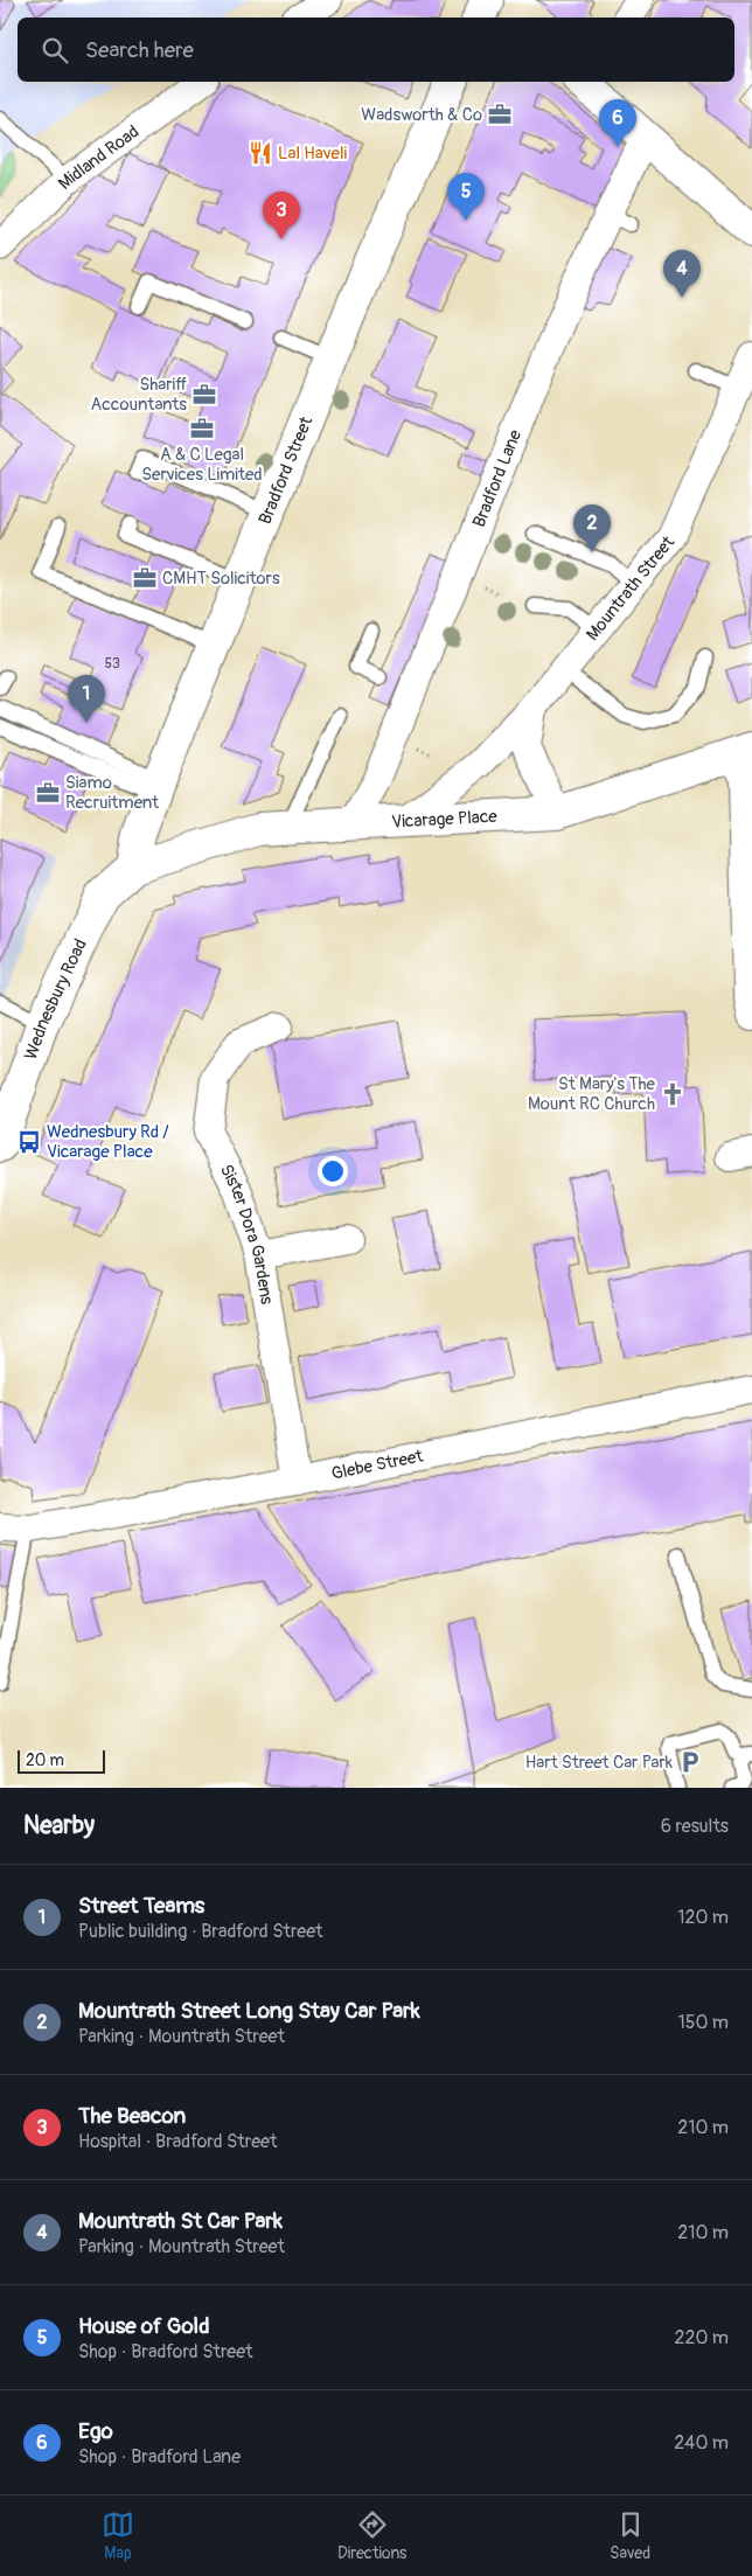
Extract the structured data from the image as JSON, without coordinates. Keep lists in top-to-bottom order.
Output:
{
  "streets": {
    "street": [
      "Midland Road",
      "Bradford Street",
      "Bradford Lane",
      "Mountrath Street",
      "Vicarage Place",
      "Wednesbury Road",
      "Sister Dora Gardens",
      "Glebe Street"
    ]
  },
  "crossings": [
    ["Bradford Street", "Vicarage Place"],
    ["Bradford Street", "Wednesbury Road"],
    ["Bradford Lane", "Vicarage Place"],
    ["Mountrath Street", "Vicarage Place"],
    ["Vicarage Place", "Wednesbury Road"],
    ["Sister Dora Gardens", "Glebe Street"]
  ],
  "places": {
    "office": [
      "Wadsworth & Co",
      "Shariff Accountants",
      "A & C Legal Services Limited",
      "CMHT Solicitors",
      "Siamo Recruitment"
    ],
    "restaurant": ["Lal Haveli"],
    "church": ["St Mary's The Mount RC Church"],
    "bus stop": ["Wednesbury Rd / Vicarage Place"],
    "parking": ["Hart Street Car Park"]
  },
  "house_numbers": ["53"],
  "scale_bar": "20 m",
  "page": {
    "search": "Search here",
    "pins": [
      "6",
      "5",
      "3",
      "4",
      "2",
      "1"
    ],
    "scale": "20 m",
    "heading": ["Nearby", "6 results"],
    "list": [
      {
        "mark": "1",
        "name": "Street Teams",
        "note": "Public building · Bradford Street",
        "value": "120 m"
      },
      {
        "mark": "2",
        "name": "Mountrath Street Long Stay Car Park",
        "note": "Parking · Mountrath Street",
        "value": "150 m"
      },
      {
        "mark": "3",
        "name": "The Beacon",
        "note": "Hospital · Bradford Street",
        "value": "210 m"
      },
      {
        "mark": "4",
        "name": "Mountrath St Car Park",
        "note": "Parking · Mountrath Street",
        "value": "210 m"
      },
      {
        "mark": "5",
        "name": "House of Gold",
        "note": "Shop · Bradford Street",
        "value": "220 m"
      },
      {
        "mark": "6",
        "name": "Ego",
        "note": "Shop · Bradford Lane",
        "value": "240 m"
      }
    ],
    "nav": ["Map", "Directions", "Saved"]
  }
}
